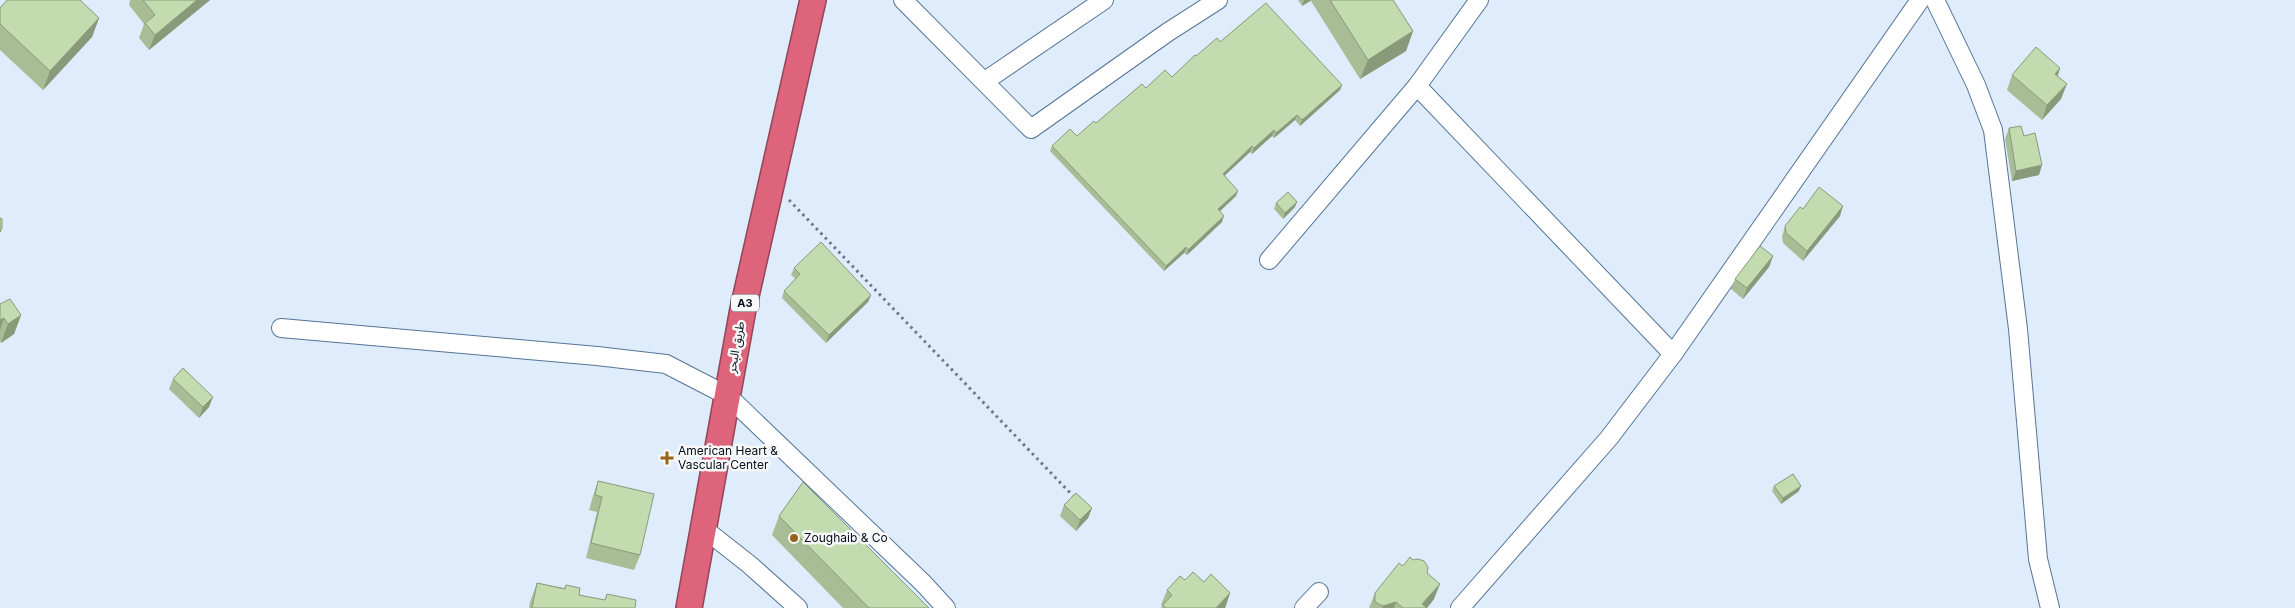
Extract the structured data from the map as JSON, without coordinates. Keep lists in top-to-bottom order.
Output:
{
  "streets": {
    "highway": ["A3", "طريق البحر"]
  },
  "places": {
    "health": ["American Heart & Vascular Center"],
    "other": ["Zoughaib & Co"]
  }
}
